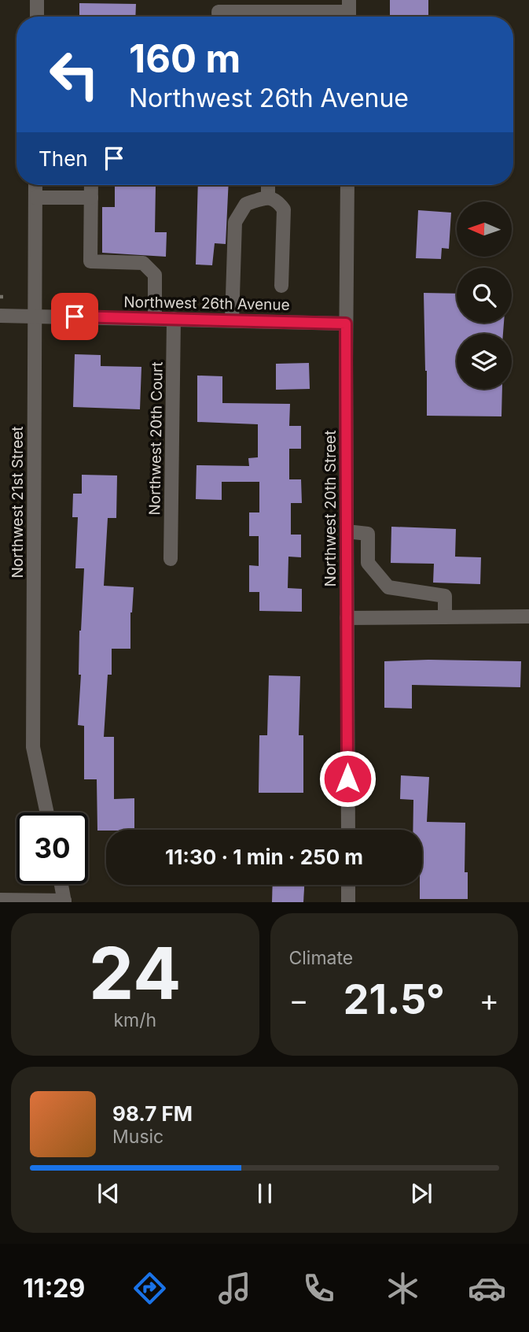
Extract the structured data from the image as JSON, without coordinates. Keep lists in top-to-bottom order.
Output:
{
  "streets": {
    "street": [
      "Northwest 26th Avenue",
      "Northwest 20th Court",
      "Northwest 21st Street",
      "Northwest 20th Street"
    ]
  },
  "crossings": [
    ["Northwest 26th Avenue", "Northwest 20th Court"],
    ["Northwest 26th Avenue", "Northwest 21st Street"],
    ["Northwest 26th Avenue", "Northwest 20th Street"]
  ],
  "north": "left",
  "page": {
    "turn": ["160 m", "Northwest 26th Avenue"],
    "then": "Then",
    "limit": "30",
    "trip": "11:30 · 1 min · 250 m",
    "tile": [
      ["24", "km/h"],
      "Climate"
    ],
    "heat": ["−", "21.5°", "+"],
    "song": ["98.7 FM", "Music"],
    "tabs": "11:29"
  }
}
